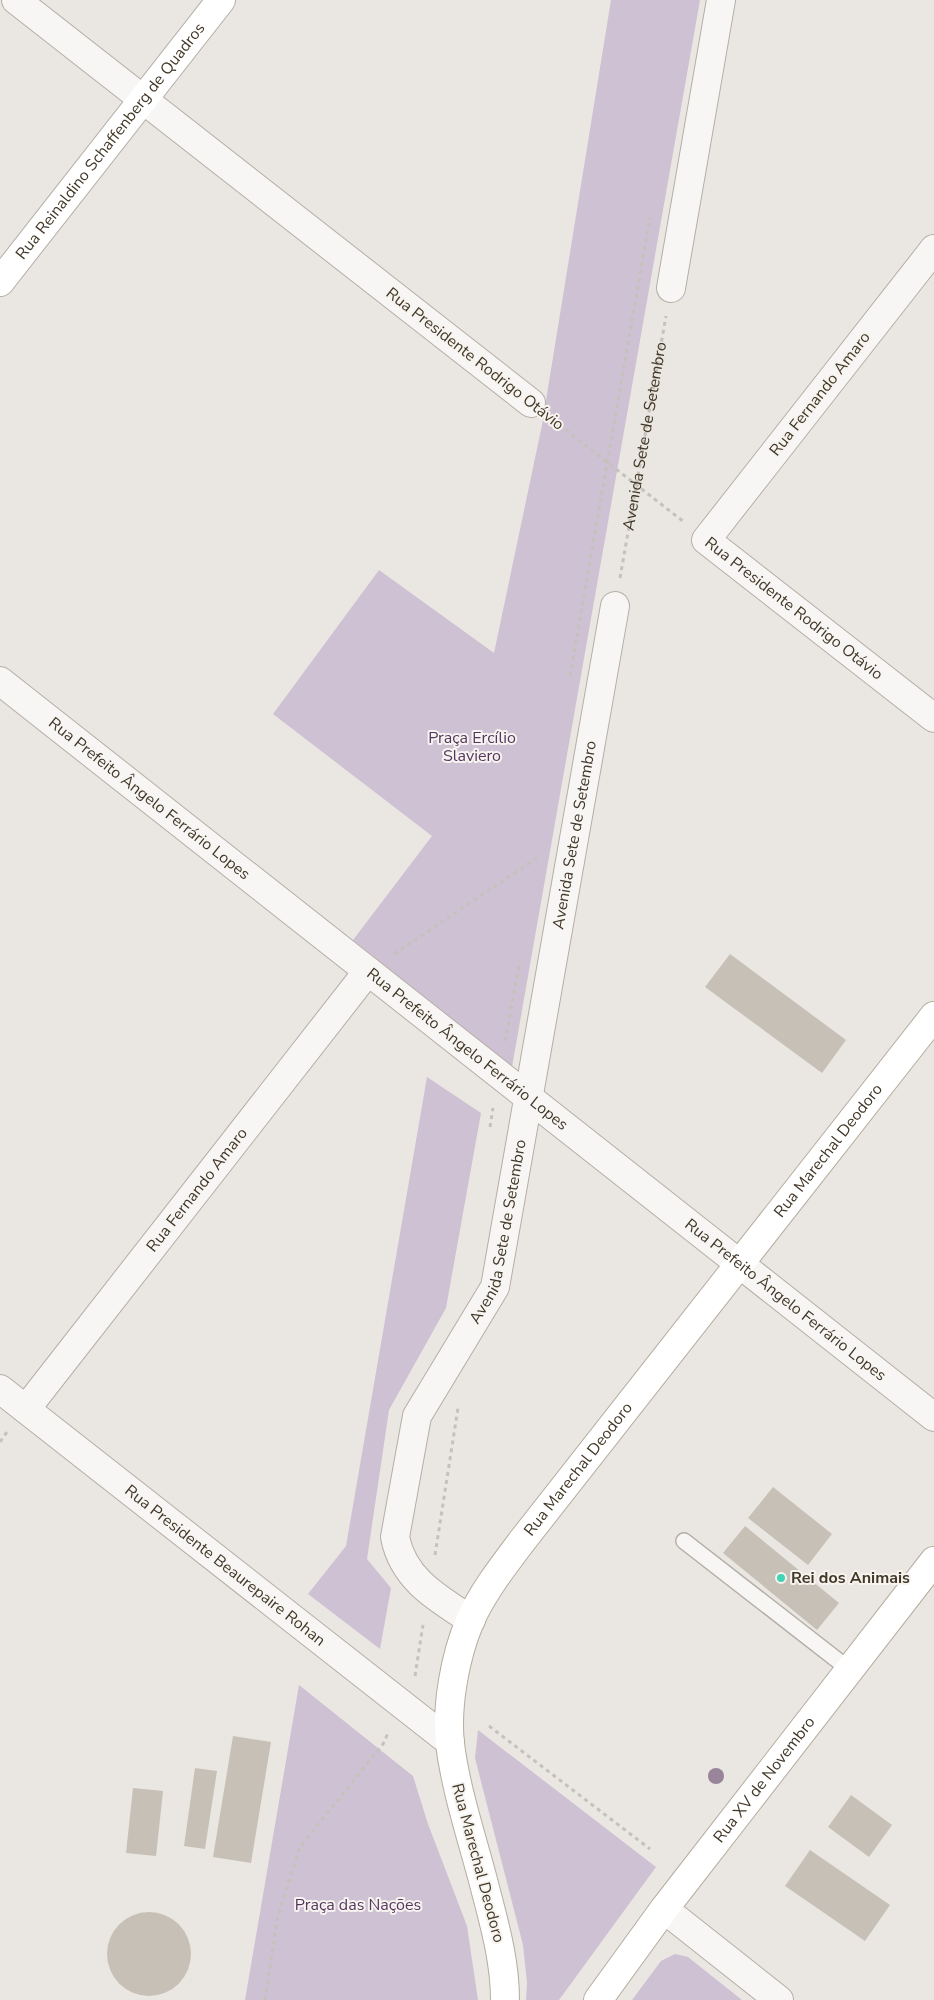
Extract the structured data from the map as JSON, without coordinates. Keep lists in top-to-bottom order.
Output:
{
  "streets": {
    "main road": ["Rua Reinaldino Schaffenberg de Quadros", "Rua Marechal Deodoro", "Rua XV de Novembro"],
    "street": [
      "Rua Presidente Rodrigo Otávio",
      "Rua Fernando Amaro",
      "Avenida Sete de Setembro",
      "Rua Prefeito Ângelo Ferrário Lopes",
      "Rua Presidente Beaurepaire Rohan"
    ]
  },
  "crossings": [
    ["Rua Reinaldino Schaffenberg de Quadros", "Rua Presidente Rodrigo Otávio"],
    ["Rua Presidente Rodrigo Otávio", "Rua Fernando Amaro"],
    ["Rua Presidente Rodrigo Otávio", "Avenida Sete de Setembro"],
    ["Rua Fernando Amaro", "Rua Prefeito Ângelo Ferrário Lopes"],
    ["Rua Fernando Amaro", "Rua Presidente Beaurepaire Rohan"],
    ["Avenida Sete de Setembro", "Rua Prefeito Ângelo Ferrário Lopes"],
    ["Avenida Sete de Setembro", "Rua Marechal Deodoro"],
    ["Rua Prefeito Ângelo Ferrário Lopes", "Rua Marechal Deodoro"],
    ["Rua Marechal Deodoro", "Rua Presidente Beaurepaire Rohan"]
  ],
  "parks": ["Praça Ercílio Slaviero", "Praça das Nações"],
  "places": ["Rei dos Animais"]
}
